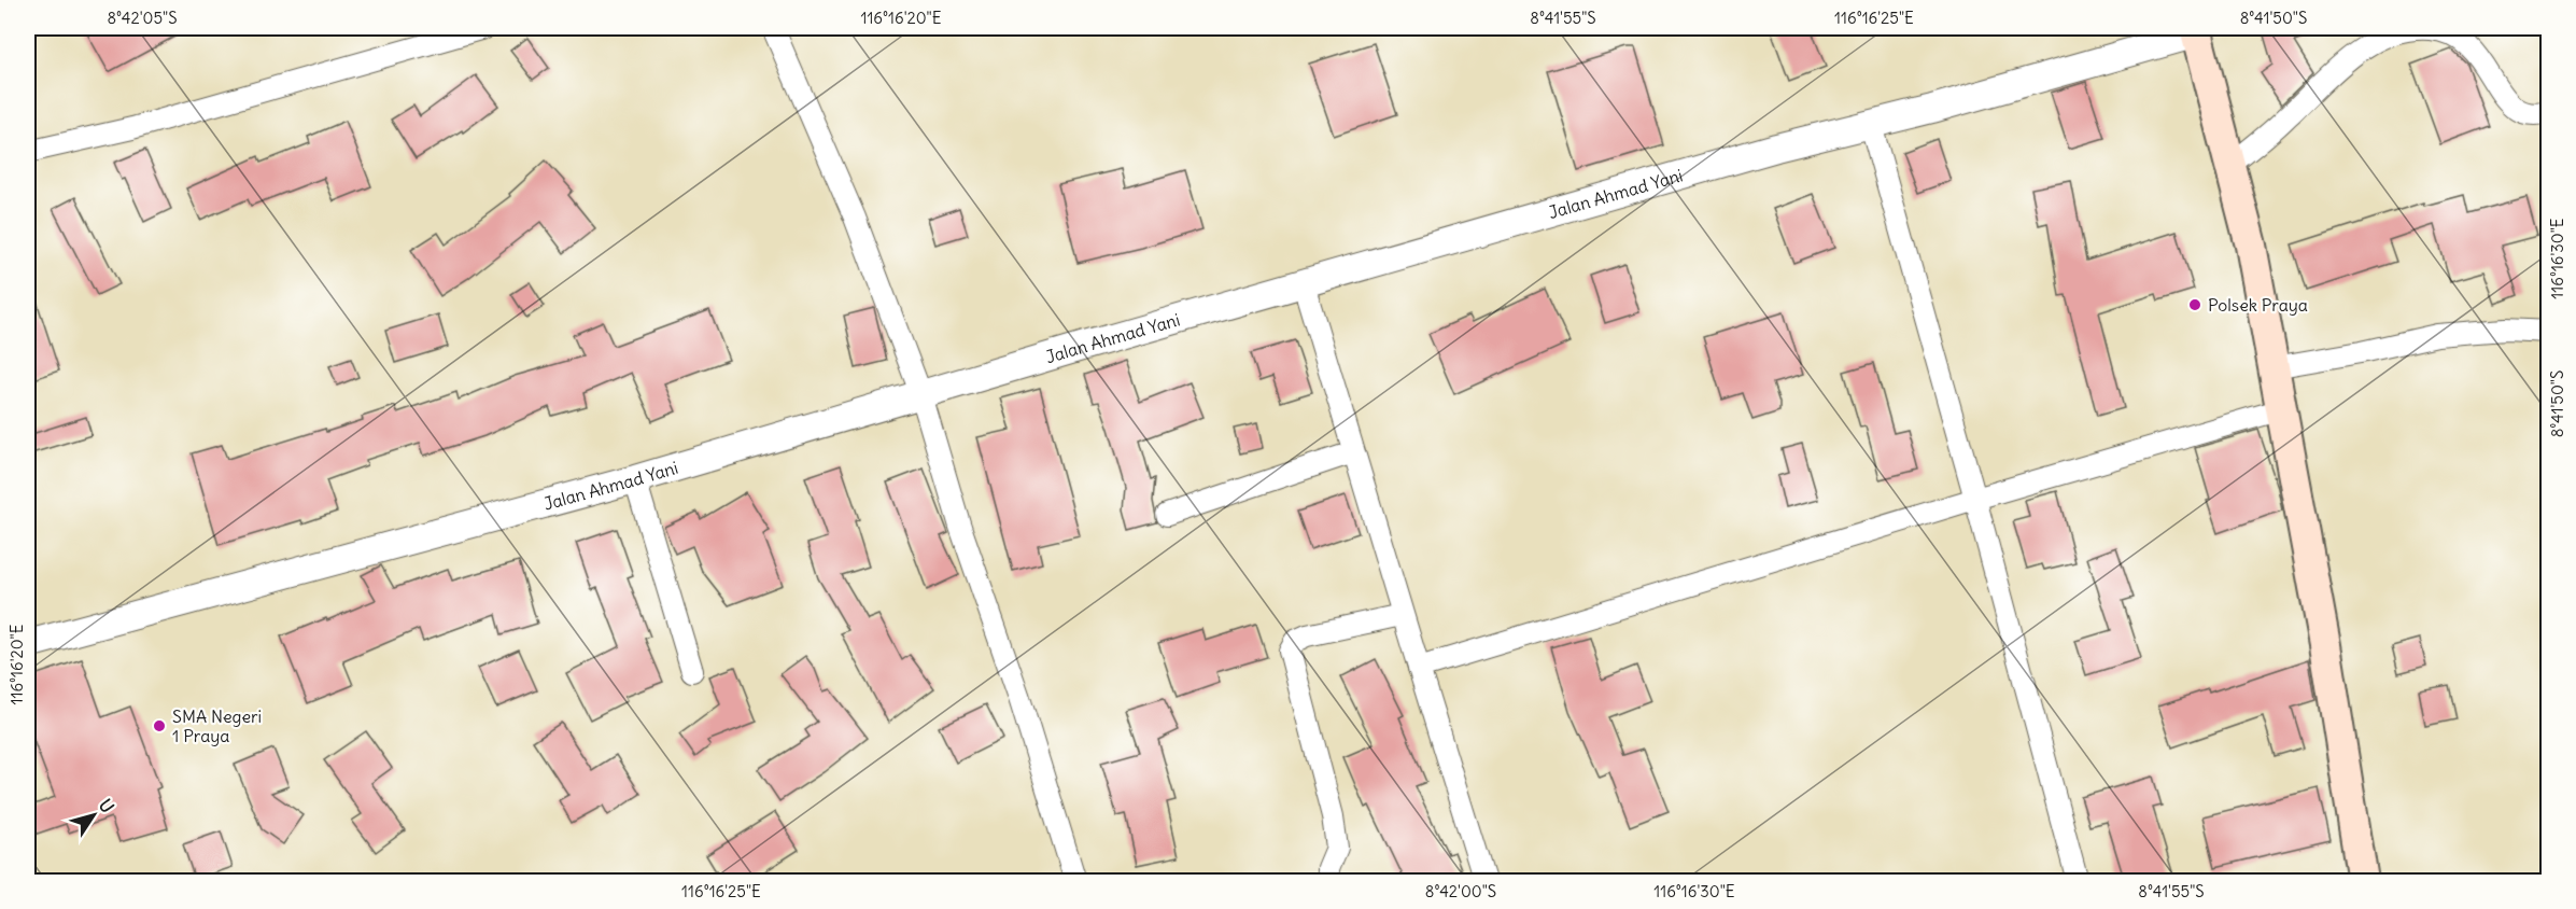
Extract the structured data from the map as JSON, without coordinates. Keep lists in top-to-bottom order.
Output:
{
  "streets": {
    "street": ["Jalan Ahmad Yani"]
  },
  "places": ["Polsek Praya", "SMA Negeri 1 Praya"],
  "north": "top right",
  "coordinates": [
    "8°42'05\"S",
    "116°16'20\"E",
    "8°41'55\"S",
    "116°16'25\"E",
    "8°41'50\"S",
    "116°16'30\"E",
    "8°42'00\"S"
  ]
}
